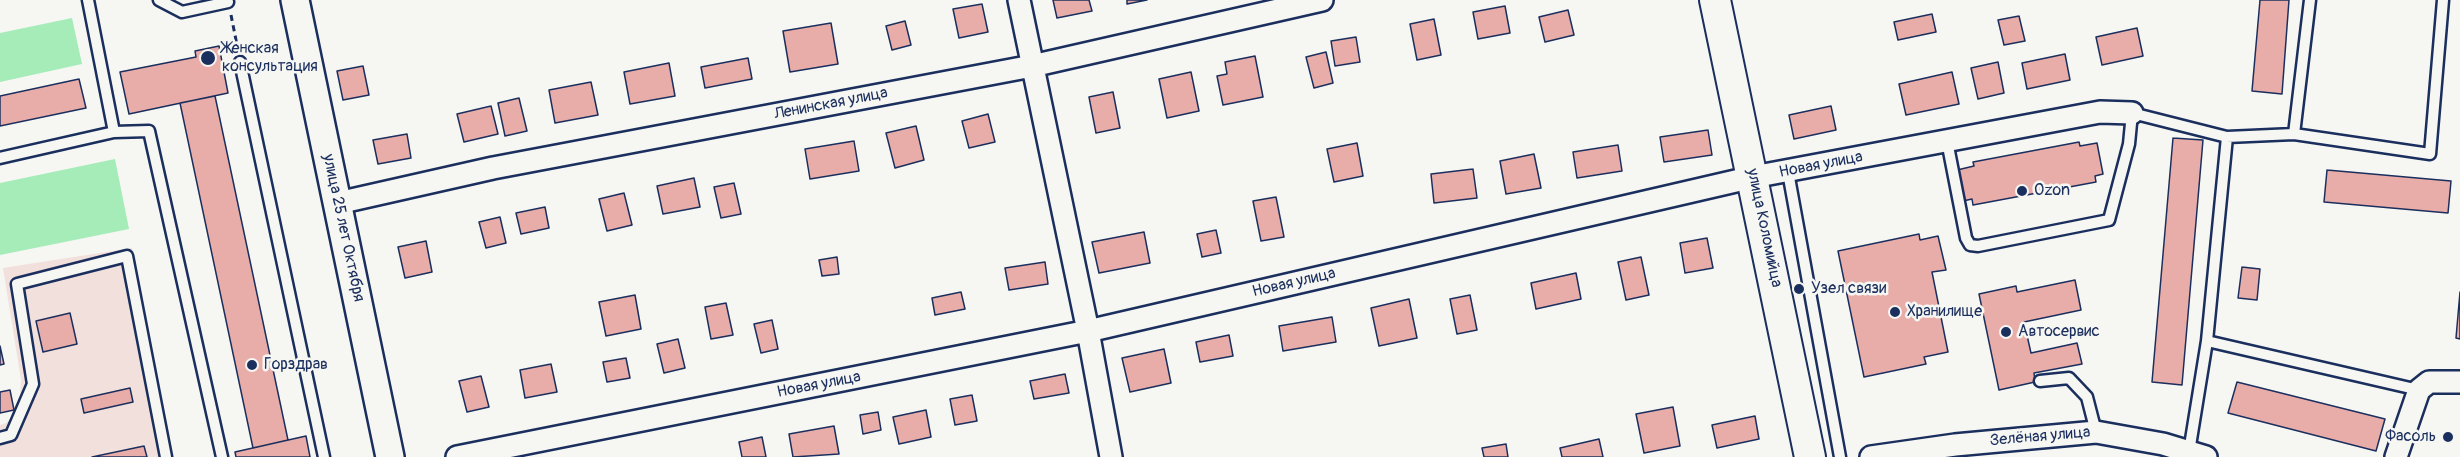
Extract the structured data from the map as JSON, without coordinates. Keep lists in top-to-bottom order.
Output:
{
  "streets": {
    "main road": ["улица Коломийца"],
    "street": [
      "Ленинская улица",
      "Новая улица",
      "улица 25 лет Октября",
      "Зелёная улица"
    ]
  },
  "crossings": [
    ["Ленинская улица", "улица 25 лет Октября"],
    ["Новая улица", "улица Коломийца"]
  ],
  "places": [
    "Женская консультация",
    "Ozon",
    "Узел связи",
    "Хранилище",
    "Автосервис",
    "Горздрав",
    "Фасоль"
  ]
}
